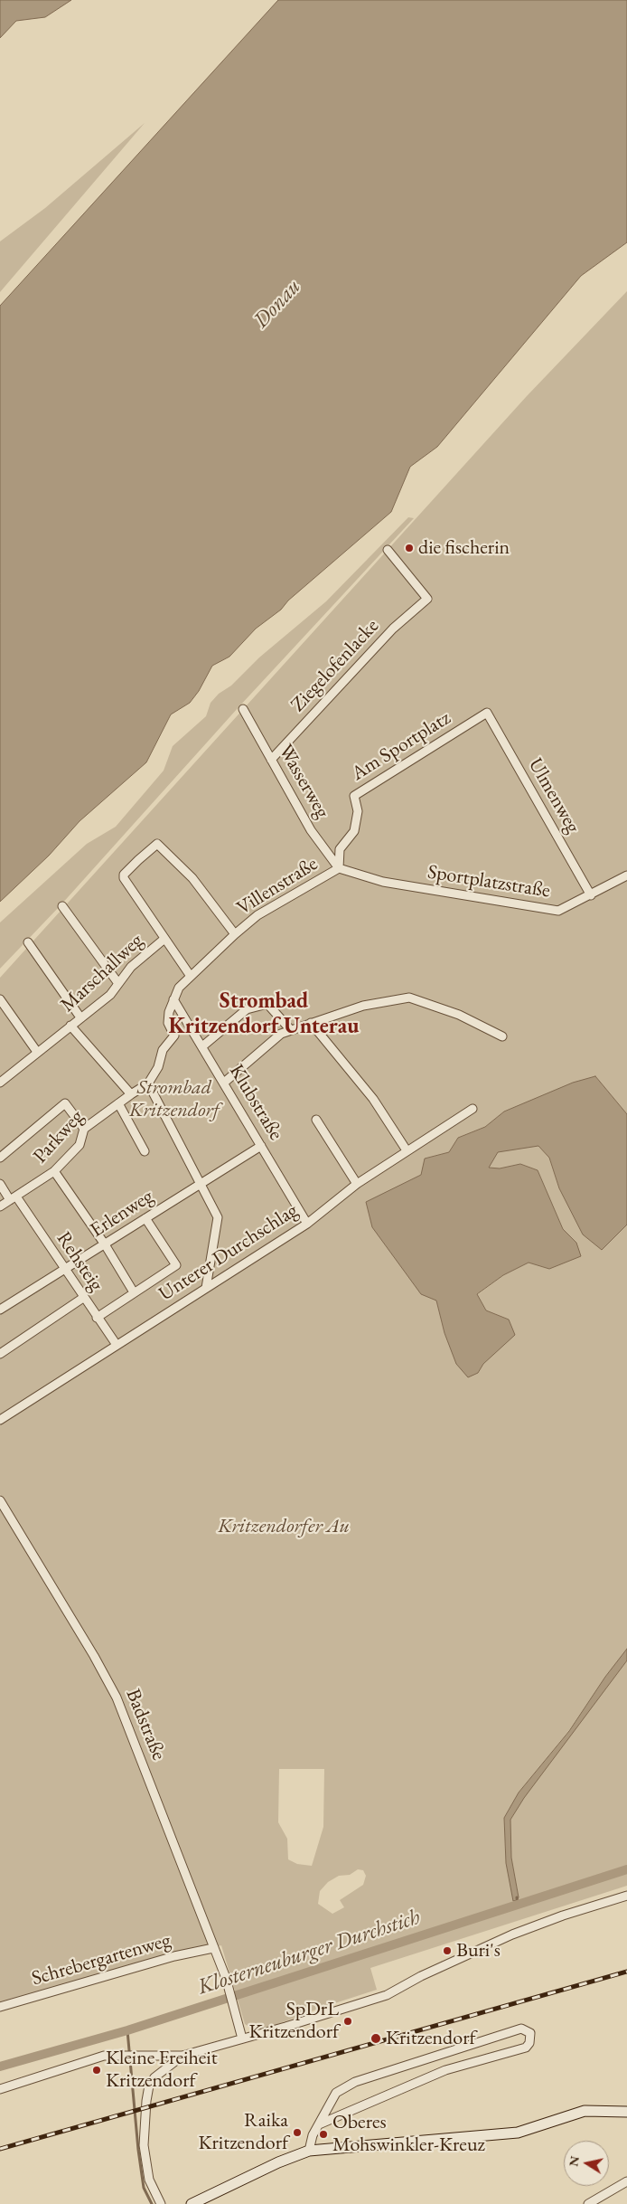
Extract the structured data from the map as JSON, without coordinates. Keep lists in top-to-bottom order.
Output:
{
  "streets": {
    "street": [
      "Ziegelofenlacke",
      "Am Sportplatz",
      "Wasserweg",
      "Ulmenweg",
      "Sportplatzstraße",
      "Villenstraße",
      "Marschallweg",
      "Klubstraße",
      "Parkweg",
      "Erlenweg",
      "Unterer Durchschlag",
      "Rehsteig",
      "Badstraße",
      "Schrebergartenweg"
    ]
  },
  "crossings": [
    ["Ziegelofenlacke", "Wasserweg"],
    ["Am Sportplatz", "Wasserweg"],
    ["Am Sportplatz", "Ulmenweg"],
    ["Am Sportplatz", "Sportplatzstraße"],
    ["Am Sportplatz", "Villenstraße"],
    ["Wasserweg", "Sportplatzstraße"],
    ["Wasserweg", "Villenstraße"],
    ["Ulmenweg", "Sportplatzstraße"],
    ["Sportplatzstraße", "Villenstraße"],
    ["Villenstraße", "Klubstraße"],
    ["Villenstraße", "Parkweg"],
    ["Klubstraße", "Erlenweg"],
    ["Klubstraße", "Unterer Durchschlag"],
    ["Parkweg", "Rehsteig"],
    ["Erlenweg", "Rehsteig"],
    ["Unterer Durchschlag", "Rehsteig"],
    ["Badstraße", "Schrebergartenweg"]
  ],
  "districts": ["Strombad Kritzendorf Unterau"],
  "water": ["Donau", "Klosterneuburger Durchstich"],
  "parks": ["Strombad Kritzendorf", "Kritzendorfer Au"],
  "places": [
    "die fischerin",
    "Buri's",
    "SpDrL Kritzendorf",
    "Kritzendorf",
    "Kleine Freiheit Kritzendorf",
    "Raika Kritzendorf",
    "Oberes Mohswinkler-Kreuz"
  ],
  "north": "left"
}
